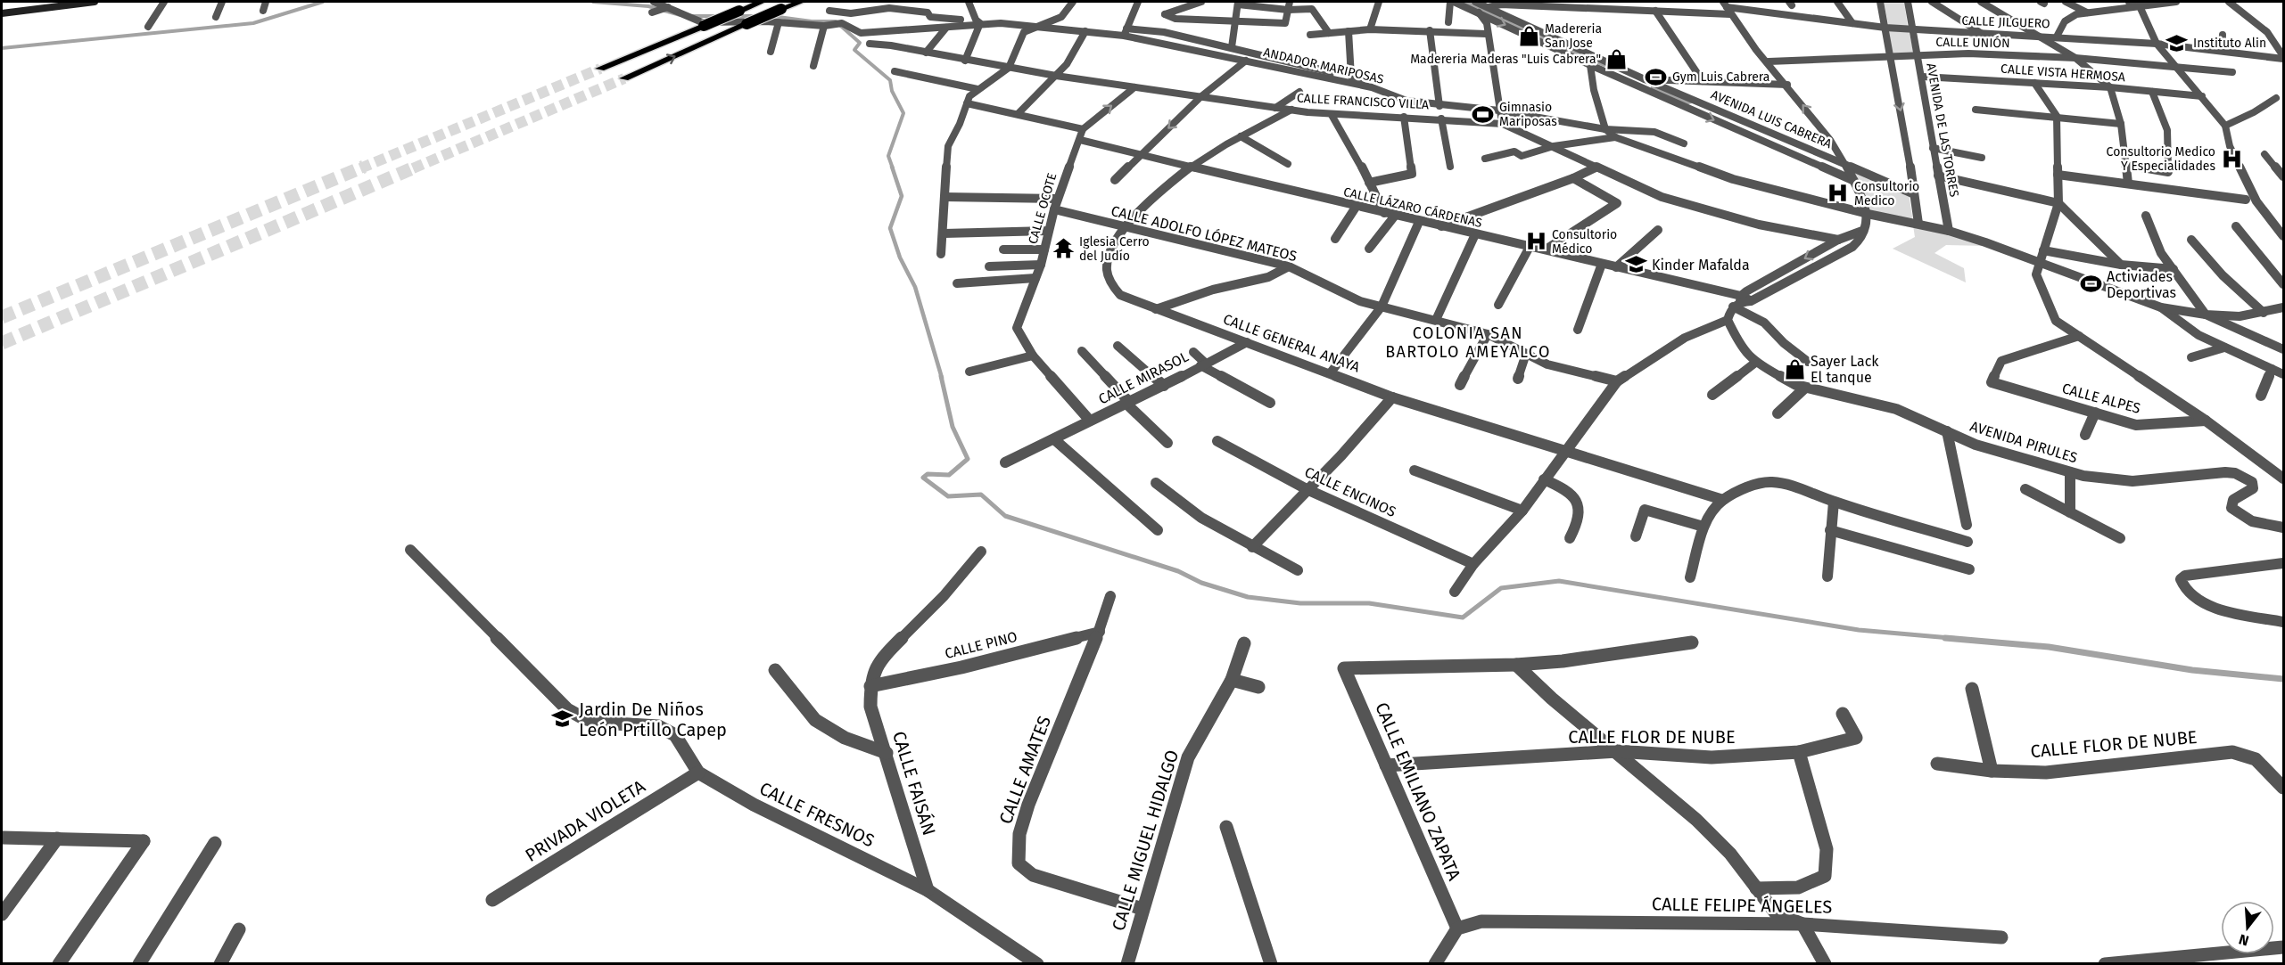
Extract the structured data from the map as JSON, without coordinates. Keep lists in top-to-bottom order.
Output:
{
  "streets": {
    "street": [
      "CALLE JILGUERO",
      "CALLE UNIÓN",
      "ANDADOR MARIPOSAS",
      "CALLE VISTA HERMOSA",
      "CALLE FRANCISCO VILLA",
      "AVENIDA LUIS CABRERA",
      "AVENIDA DE LAS TORRES",
      "CALLE LÁZARO CÁRDENAS",
      "CALLE OCOTE",
      "CALLE ADOLFO LÓPEZ MATEOS",
      "CALLE GENERAL ANAYA",
      "CALLE MIRASOL",
      "CALLE ALPES",
      "AVENIDA PIRULES",
      "CALLE ENCINOS",
      "CALLE PINO",
      "CALLE FLOR DE NUBE",
      "CALLE AMATES",
      "CALLE FAISÁN",
      "CALLE EMILIANO ZAPATA",
      "CALLE FRESNOS",
      "PRIVADA VIOLETA",
      "CALLE MIGUEL HIDALGO",
      "CALLE FELIPE ÁNGELES"
    ]
  },
  "crossings": [
    ["CALLE JILGUERO", "AVENIDA LUIS CABRERA"],
    ["CALLE JILGUERO", "AVENIDA DE LAS TORRES"],
    ["CALLE UNIÓN", "AVENIDA DE LAS TORRES"],
    ["CALLE VISTA HERMOSA", "AVENIDA DE LAS TORRES"],
    ["CALLE FRANCISCO VILLA", "CALLE GENERAL ANAYA"],
    ["CALLE LÁZARO CÁRDENAS", "CALLE OCOTE"],
    ["CALLE LÁZARO CÁRDENAS", "CALLE GENERAL ANAYA"],
    ["CALLE OCOTE", "CALLE ADOLFO LÓPEZ MATEOS"],
    ["CALLE OCOTE", "CALLE MIRASOL"],
    ["CALLE ADOLFO LÓPEZ MATEOS", "CALLE GENERAL ANAYA"],
    ["CALLE GENERAL ANAYA", "CALLE MIRASOL"],
    ["CALLE PINO", "CALLE AMATES"],
    ["CALLE PINO", "CALLE FAISÁN"],
    ["CALLE FLOR DE NUBE", "CALLE EMILIANO ZAPATA"],
    ["CALLE AMATES", "CALLE MIGUEL HIDALGO"],
    ["CALLE FAISÁN", "CALLE FRESNOS"],
    ["CALLE EMILIANO ZAPATA", "CALLE FELIPE ÁNGELES"],
    ["CALLE FRESNOS", "PRIVADA VIOLETA"]
  ],
  "districts": ["COLONIA SAN BARTOLO AMEYALCO"],
  "places": {
    "shop": ["Madereria San Jose", "Madereria Maderas \"Luis Cabrera\"", "Sayer Lack El tanque"],
    "school or university": ["Instituto Alin", "Kinder Mafalda", "Jardin De Niños León Prtillo Capep"],
    "sports": ["Gym Luis Cabrera", "Gimnasio Mariposas", "Activiades Deportivas"],
    "hospital": ["Consultorio Medico Y Especialidades", "Consultorio Medico", "Consultorio Médico"],
    "temple": ["Iglesia Cerro del Judío"]
  },
  "north": "bottom"
}
